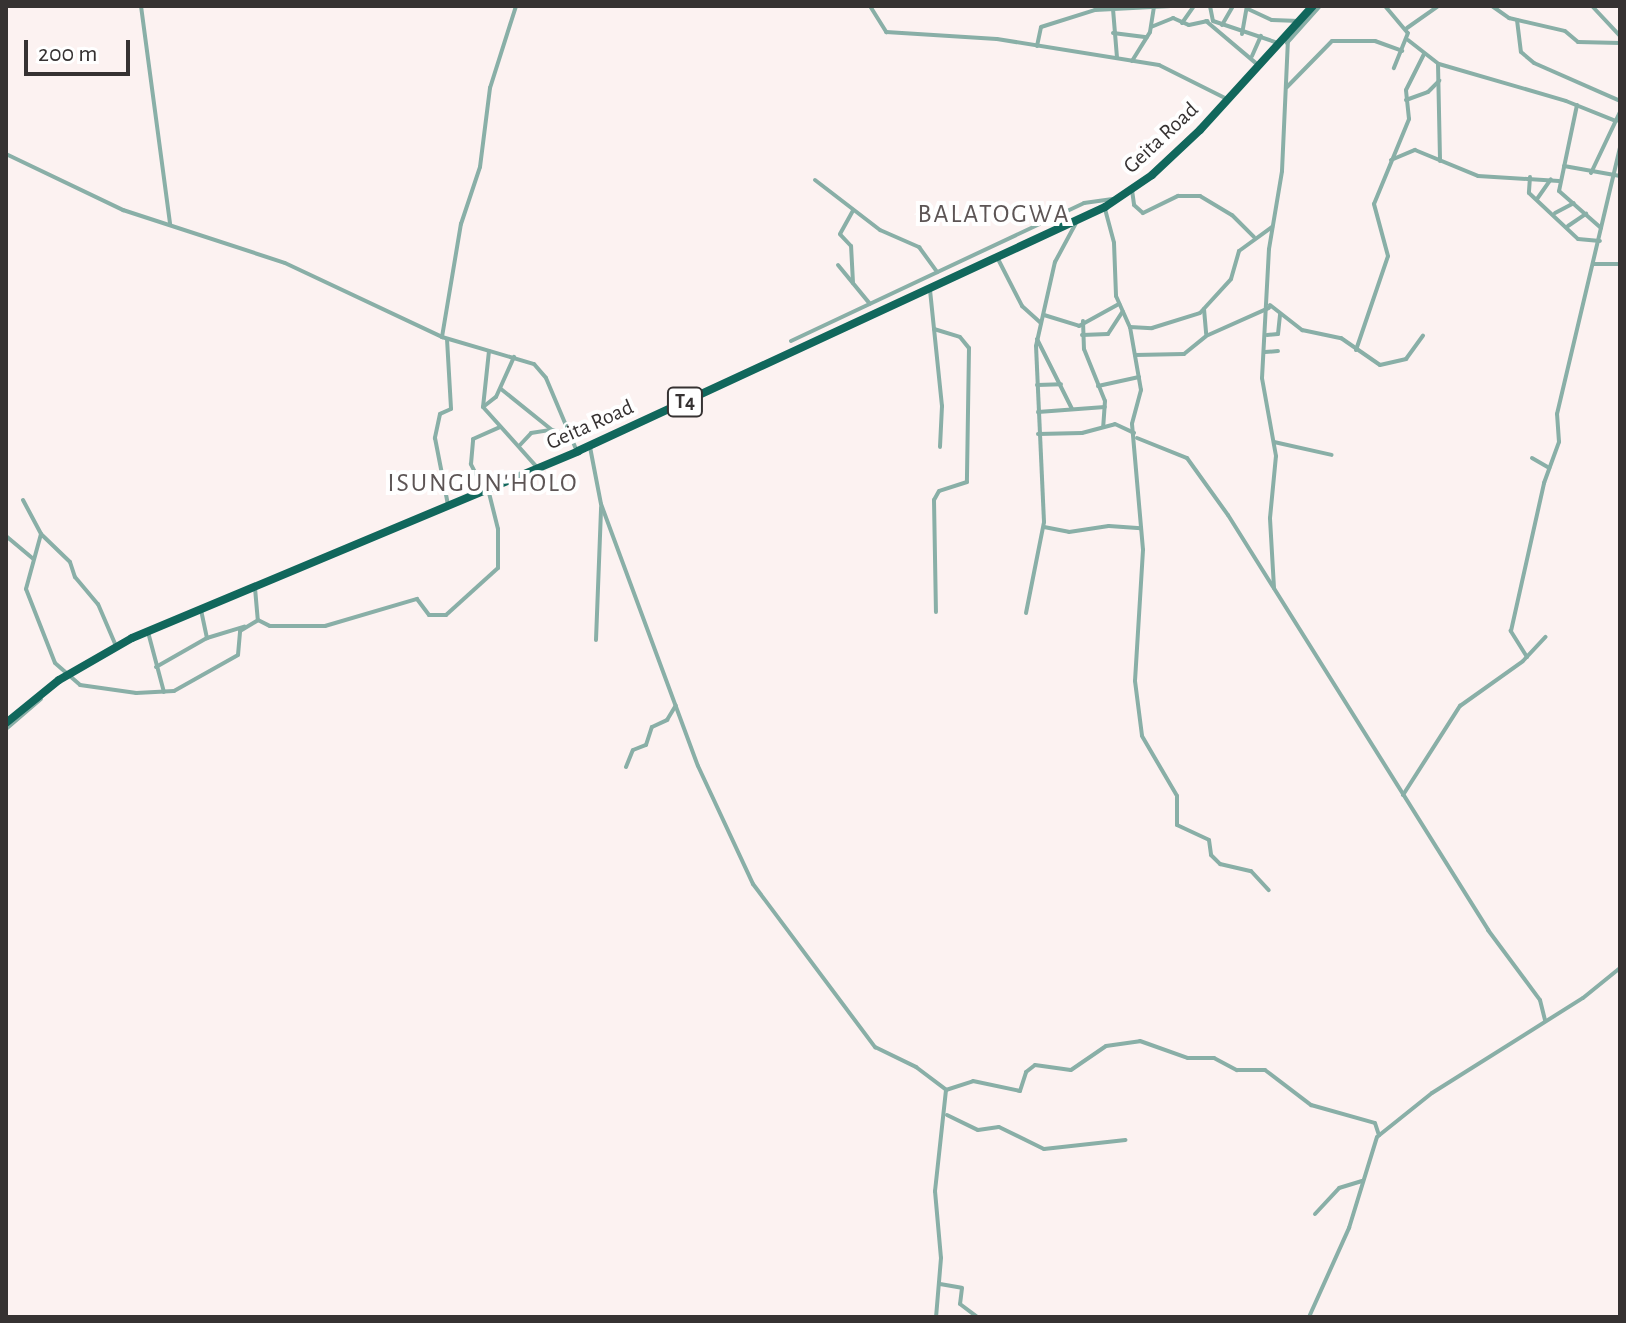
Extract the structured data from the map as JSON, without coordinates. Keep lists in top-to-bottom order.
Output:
{
  "streets": {
    "highway": ["Geita Road", "T4"]
  },
  "districts": ["BALATOGWA", "ISUNGUN'HOLO"],
  "scale_bar": "200 m"
}
